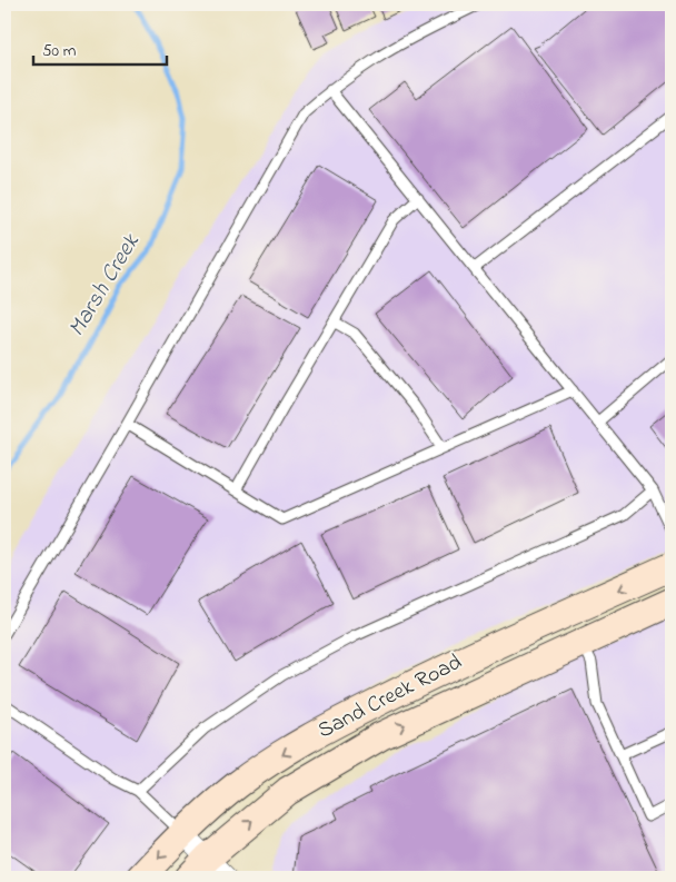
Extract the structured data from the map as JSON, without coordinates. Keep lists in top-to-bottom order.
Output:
{
  "streets": {
    "main road": ["Sand Creek Road"]
  },
  "water": ["Marsh Creek"],
  "scale_bar": "50 m"
}
